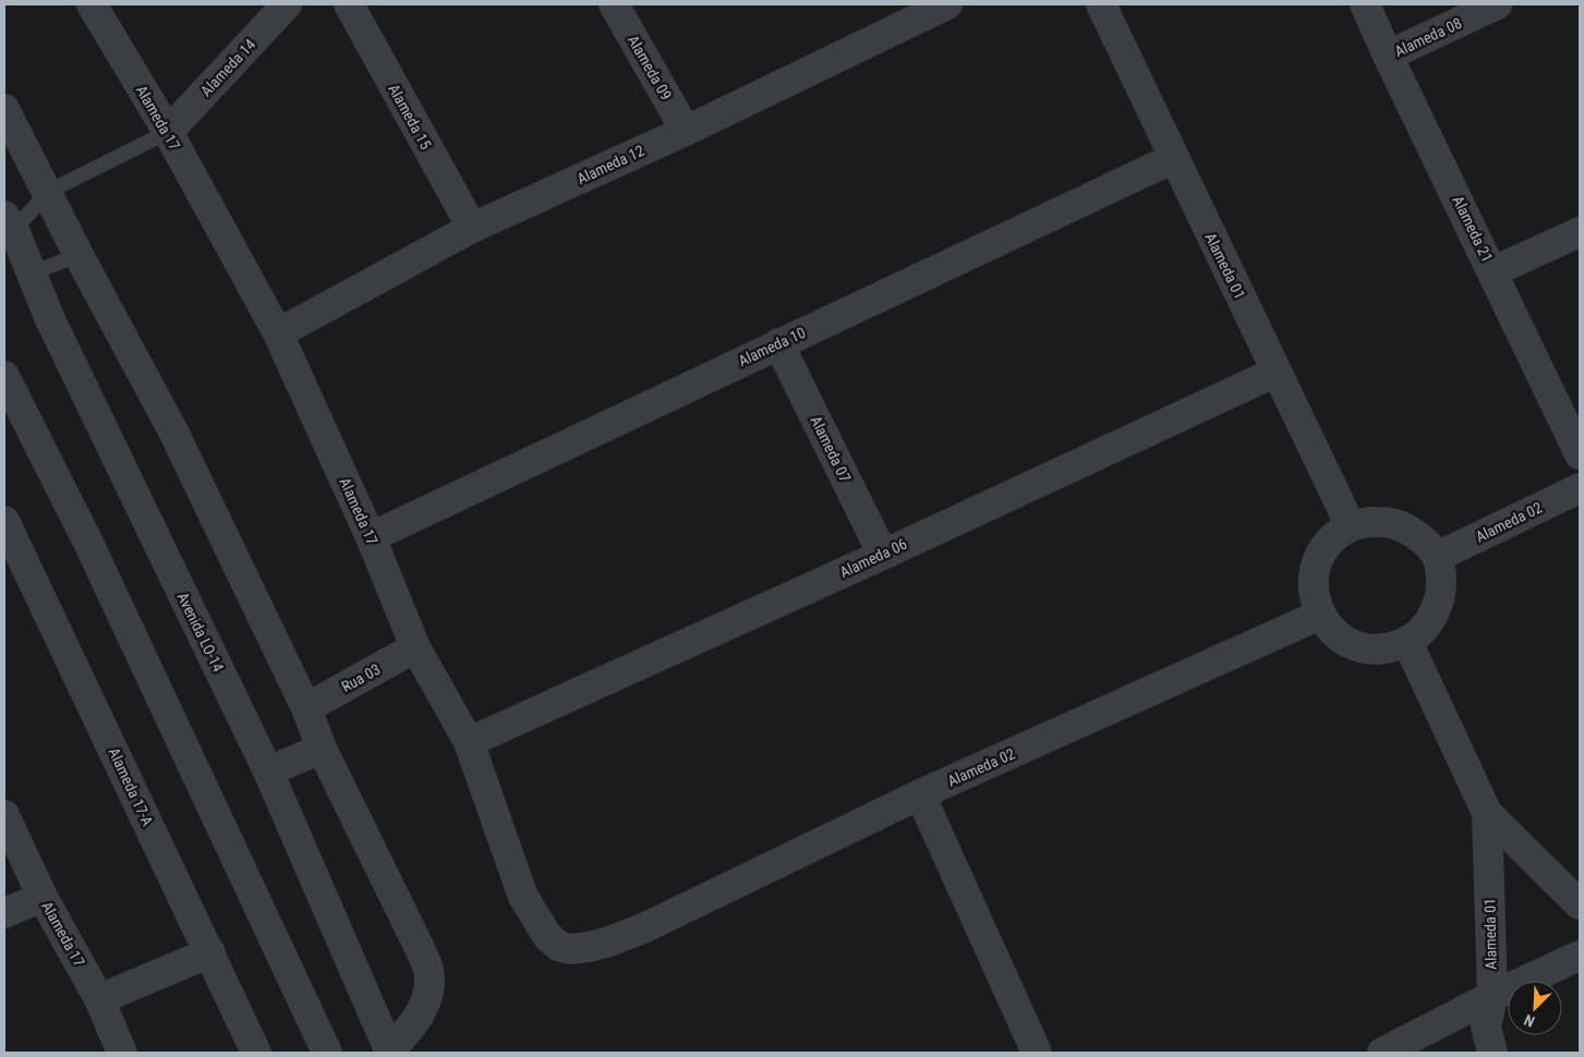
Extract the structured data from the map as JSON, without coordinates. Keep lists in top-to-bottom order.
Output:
{
  "streets": {
    "street": [
      "Alameda 08",
      "Alameda 14",
      "Alameda 09",
      "Alameda 15",
      "Alameda 17",
      "Alameda 12",
      "Alameda 21",
      "Alameda 01",
      "Alameda 10",
      "Alameda 07",
      "Alameda 02",
      "Alameda 06",
      "Avenida LO-14",
      "Rua 03",
      "Alameda 17-A"
    ]
  },
  "crossings": [
    ["Alameda 08", "Alameda 21"],
    ["Alameda 14", "Alameda 17"],
    ["Alameda 09", "Alameda 12"],
    ["Alameda 15", "Alameda 12"],
    ["Alameda 17", "Alameda 12"],
    ["Alameda 17", "Alameda 10"],
    ["Alameda 17", "Alameda 02"],
    ["Alameda 17", "Alameda 06"],
    ["Alameda 17", "Rua 03"],
    ["Alameda 01", "Alameda 10"],
    ["Alameda 01", "Alameda 02"],
    ["Alameda 01", "Alameda 06"],
    ["Alameda 10", "Alameda 07"],
    ["Alameda 07", "Alameda 06"]
  ],
  "north": "bottom left"
}
